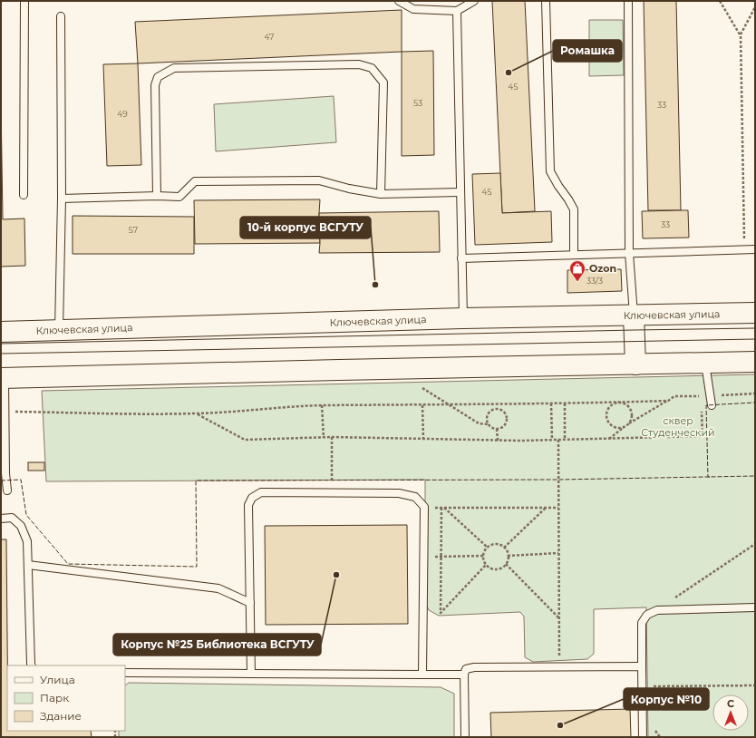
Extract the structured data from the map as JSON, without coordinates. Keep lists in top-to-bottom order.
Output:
{
  "streets": {
    "main road": ["Ключевская улица"]
  },
  "parks": ["сквер Студенческий"],
  "places": {
    "other": [
      "Ромашка",
      "10-й корпус ВСГУТУ",
      "Корпус №25 Библиотека ВСГУТУ",
      "Корпус №10"
    ],
    "shop": ["Ozon"]
  },
  "house_numbers": [
    "47",
    "45",
    "53",
    "33",
    "49",
    "45",
    "33",
    "57",
    "33/3"
  ],
  "legend": ["Улица", "Парк", "Здание"],
  "north": "top"
}
